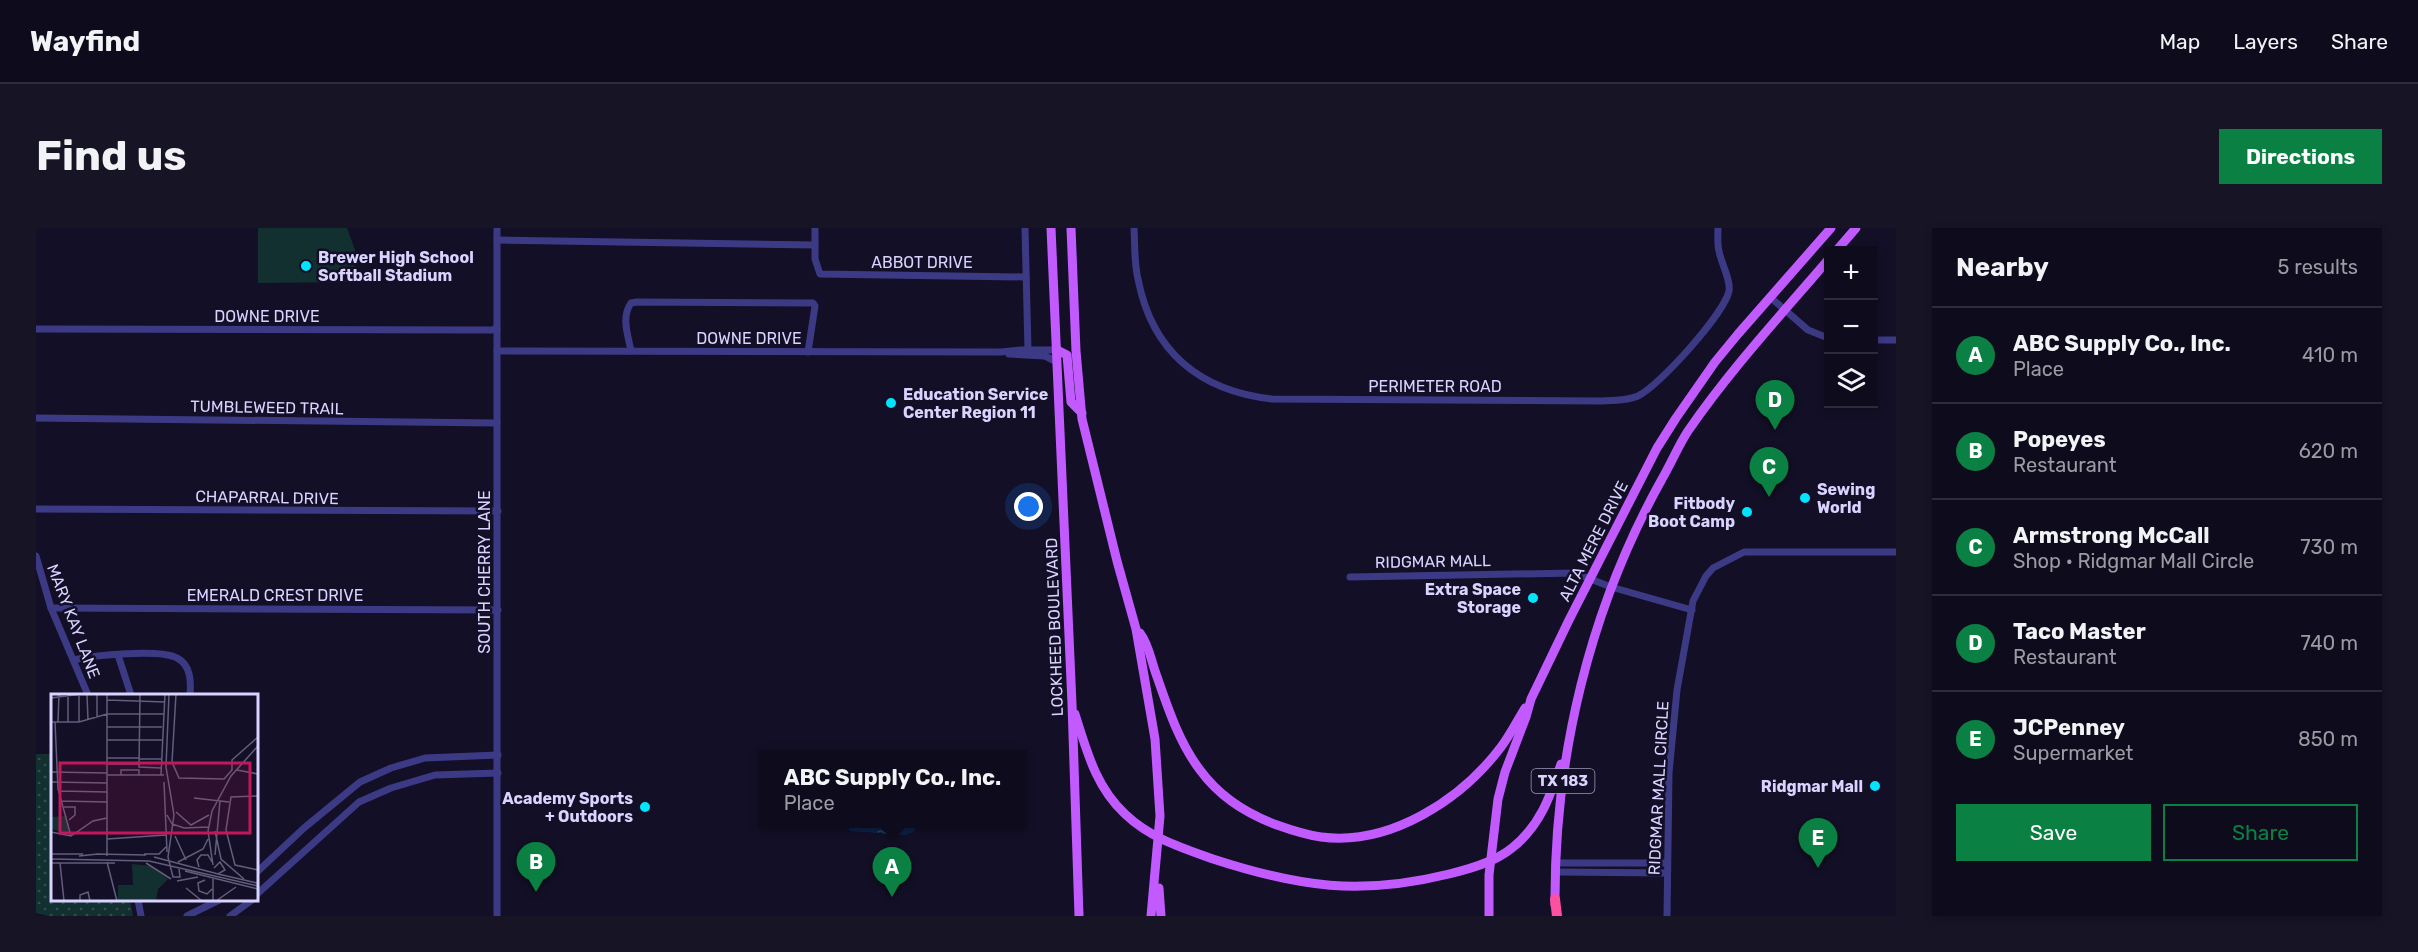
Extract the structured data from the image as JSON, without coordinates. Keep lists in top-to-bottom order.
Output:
{
  "streets": {
    "main road": ["ALTA MERE DRIVE", "LOCKHEED BOULEVARD", "TX 183"],
    "street": [
      "ABBOT DRIVE",
      "DOWNE DRIVE",
      "PERIMETER ROAD",
      "TUMBLEWEED TRAIL",
      "CHAPARRAL DRIVE",
      "RIDGMAR MALL",
      "SOUTH CHERRY LANE",
      "EMERALD CREST DRIVE",
      "MARY KAY LANE",
      "RIDGMAR MALL CIRCLE"
    ]
  },
  "crossings": [
    ["DOWNE DRIVE", "SOUTH CHERRY LANE"],
    ["DOWNE DRIVE", "LOCKHEED BOULEVARD"],
    ["TUMBLEWEED TRAIL", "SOUTH CHERRY LANE"],
    ["CHAPARRAL DRIVE", "SOUTH CHERRY LANE"],
    ["ALTA MERE DRIVE", "RIDGMAR MALL"],
    ["RIDGMAR MALL", "RIDGMAR MALL CIRCLE"],
    ["SOUTH CHERRY LANE", "EMERALD CREST DRIVE"],
    ["EMERALD CREST DRIVE", "MARY KAY LANE"]
  ],
  "places": [
    "Brewer High School Softball Stadium",
    "Education Service Center Region 11",
    "Sewing World",
    "Fitbody Boot Camp",
    "Extra Space Storage",
    "Ridgmar Mall",
    "Academy Sports + Outdoors"
  ],
  "page": {
    "header": "Wayfind",
    "nav": ["Map", "Layers", "Share"],
    "buttons": [
      "Directions",
      ["Save", "Share"]
    ],
    "title": "Find us",
    "heading": ["Nearby", "5 results"],
    "map_buttons": ["+", "−"],
    "list": [
      {
        "mark": "A",
        "name": "ABC Supply Co., Inc.",
        "note": "Place",
        "value": "410 m"
      },
      {
        "mark": "B",
        "name": "Popeyes",
        "note": "Restaurant",
        "value": "620 m"
      },
      {
        "mark": "C",
        "name": "Armstrong McCall",
        "note": "Shop · Ridgmar Mall Circle",
        "value": "730 m"
      },
      {
        "mark": "D",
        "name": "Taco Master",
        "note": "Restaurant",
        "value": "740 m"
      },
      {
        "mark": "E",
        "name": "JCPenney",
        "note": "Supermarket",
        "value": "850 m"
      }
    ],
    "pins": [
      "D",
      "C",
      "E",
      "B",
      "A"
    ],
    "popup": ["ABC Supply Co., Inc.", "Place"]
  }
}
